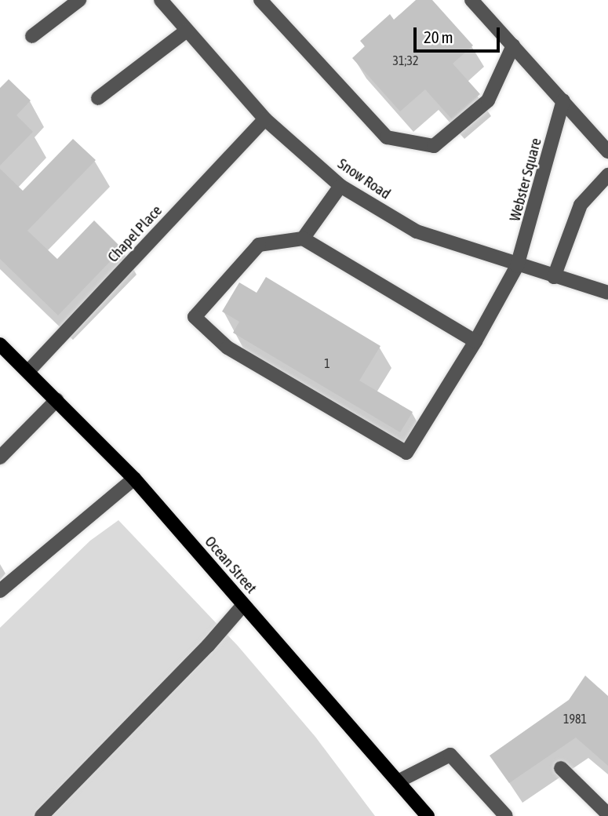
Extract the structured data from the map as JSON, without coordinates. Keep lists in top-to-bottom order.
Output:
{
  "streets": {
    "main road": ["Ocean Street"],
    "street": ["Snow Road", "Webster Square", "Chapel Place"]
  },
  "crossings": [
    ["Snow Road", "Webster Square"],
    ["Snow Road", "Chapel Place"],
    ["Chapel Place", "Ocean Street"]
  ],
  "house_numbers": ["31;32", "1", "1981"],
  "scale_bar": "20 m"
}
